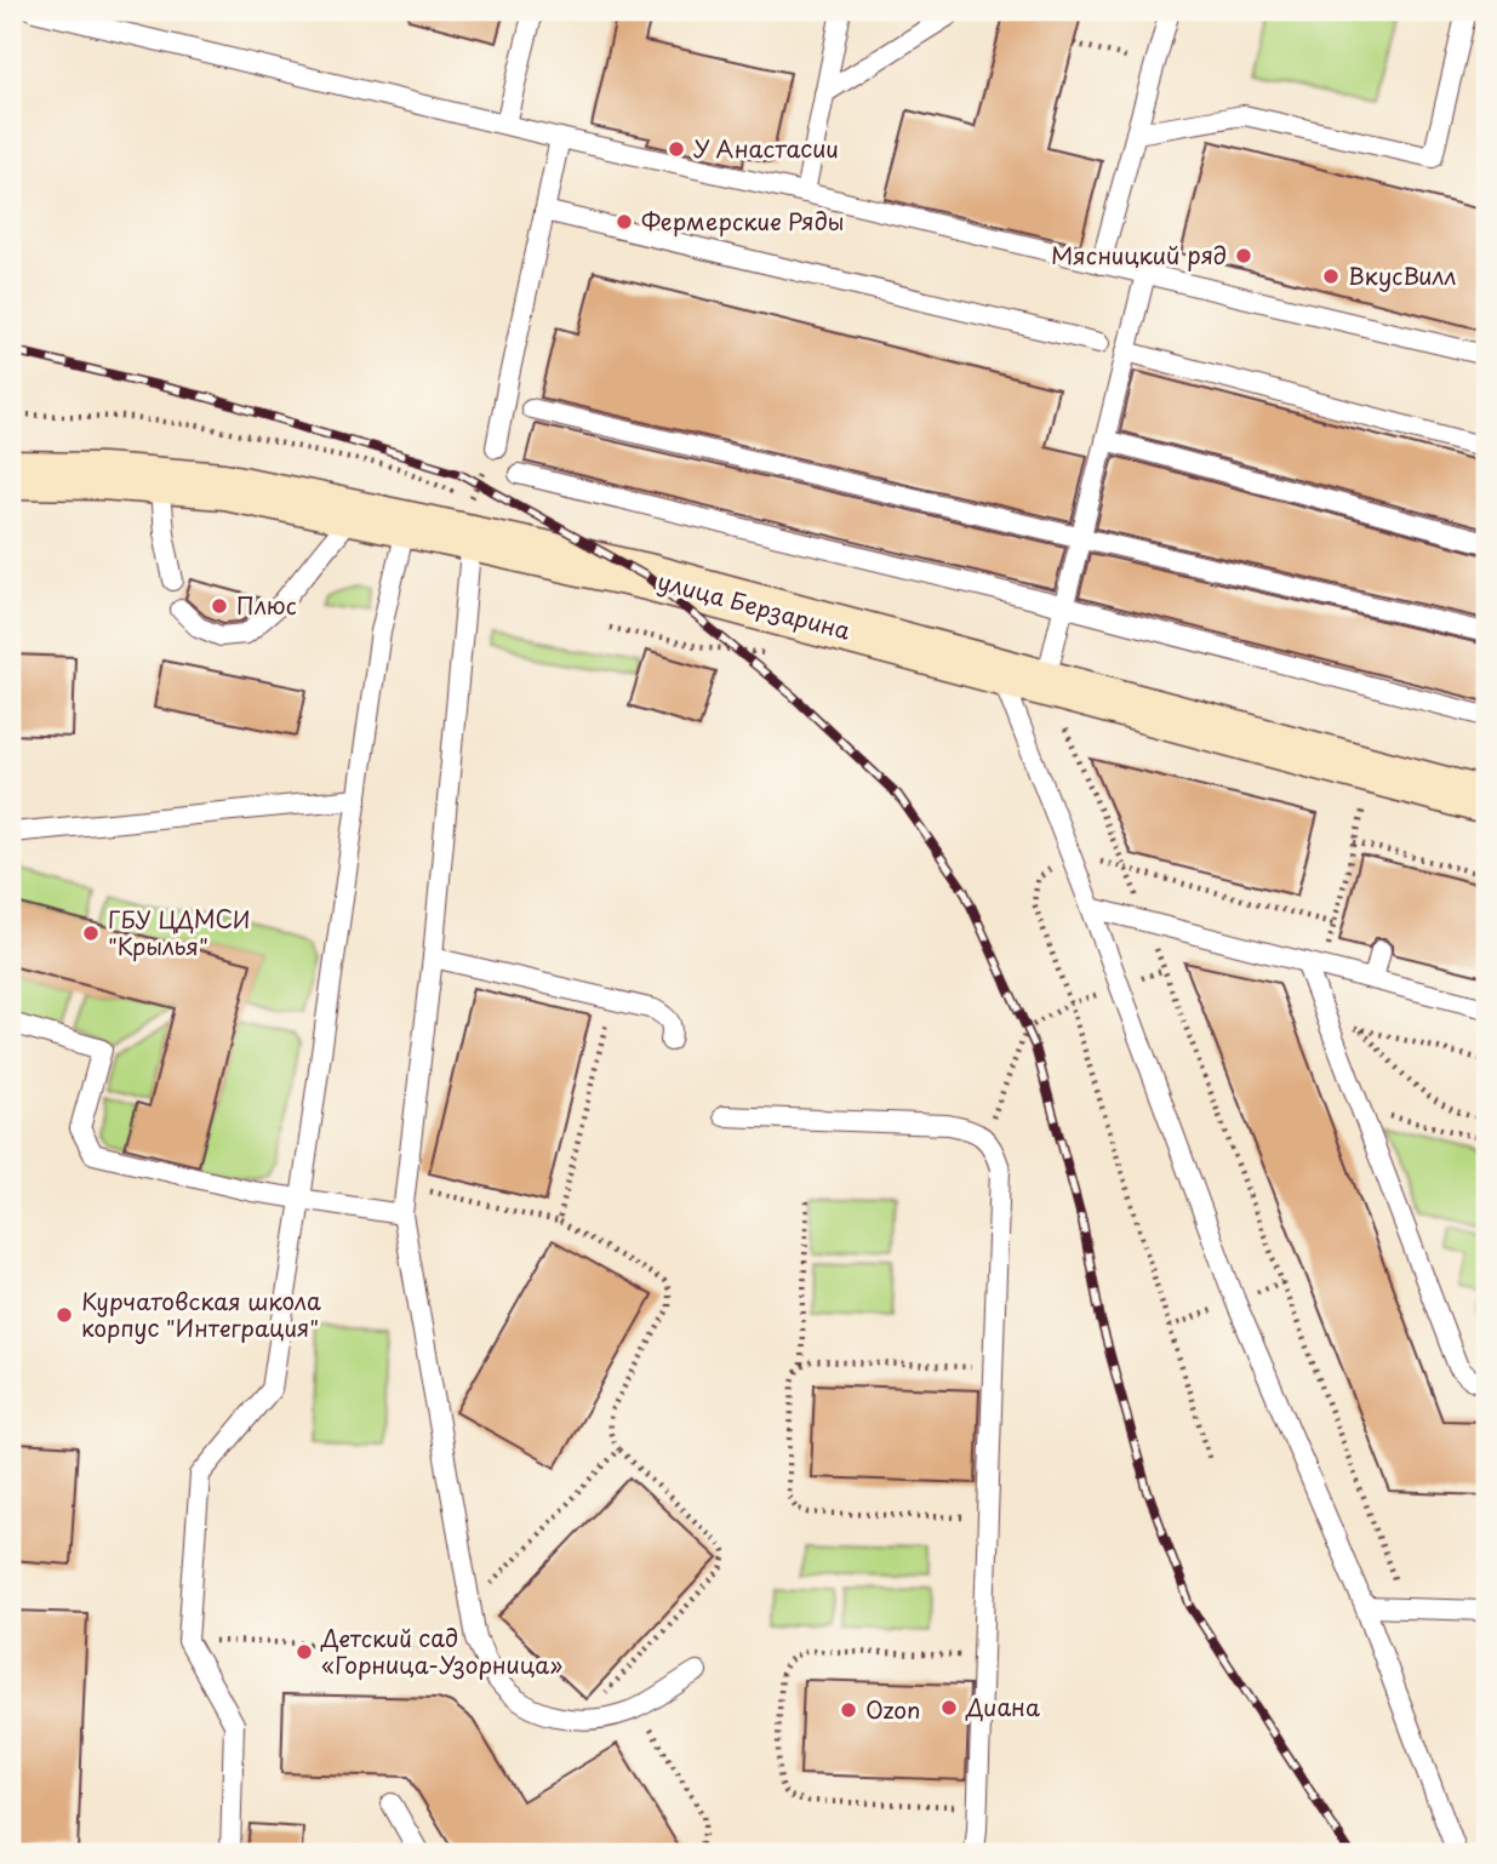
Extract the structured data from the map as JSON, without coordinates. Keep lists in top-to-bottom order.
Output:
{
  "streets": {
    "street": ["улица Берзарина"]
  },
  "places": [
    "У Анастасии",
    "Фермерские Ряды",
    "Мясницкий ряд",
    "ВкусВилл",
    "Плюс",
    "ГБУ ЦДМСИ \"Крылья\"",
    "Курчатовская школа корпус \"Интеграция\"",
    "Детский сад «Горница-Узорница»",
    "Диана",
    "Ozon"
  ]
}
